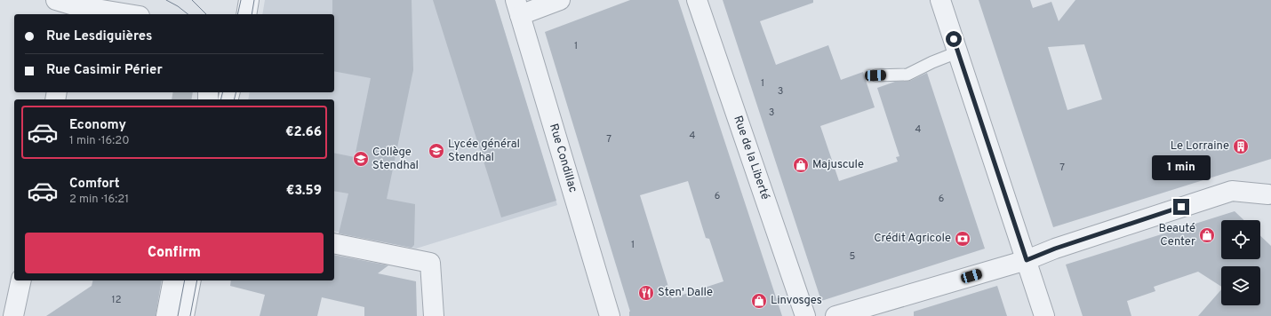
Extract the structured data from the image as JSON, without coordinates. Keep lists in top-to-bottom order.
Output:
{
  "streets": {
    "street": ["Rue Condillac", "Rue de la Liberté"]
  },
  "places": {
    "building": ["Le Lorraine"],
    "school or university": ["Lycée général Stendhal", "Collège Stendhal"],
    "shop": ["Majuscule", "Beauté Center", "Linvosges"],
    "bank": ["Crédit Agricole"],
    "restaurant": ["Sten' Dalle"]
  },
  "house_numbers": [
    "1",
    "1",
    "3",
    "3",
    "4",
    "4",
    "7",
    "7",
    "6",
    "6",
    "1",
    "5",
    "12"
  ],
  "page": {
    "banner": ["Rue Lesdiguières", "Rue Casimir Périer"],
    "list": [
      {
        "name": "Economy",
        "note": "1 min · 16:20",
        "value": "€2.66"
      },
      {
        "name": "Comfort",
        "note": "2 min · 16:21",
        "value": "€3.59"
      }
    ],
    "bubble": "1 min",
    "buttons": "Confirm"
  }
}
